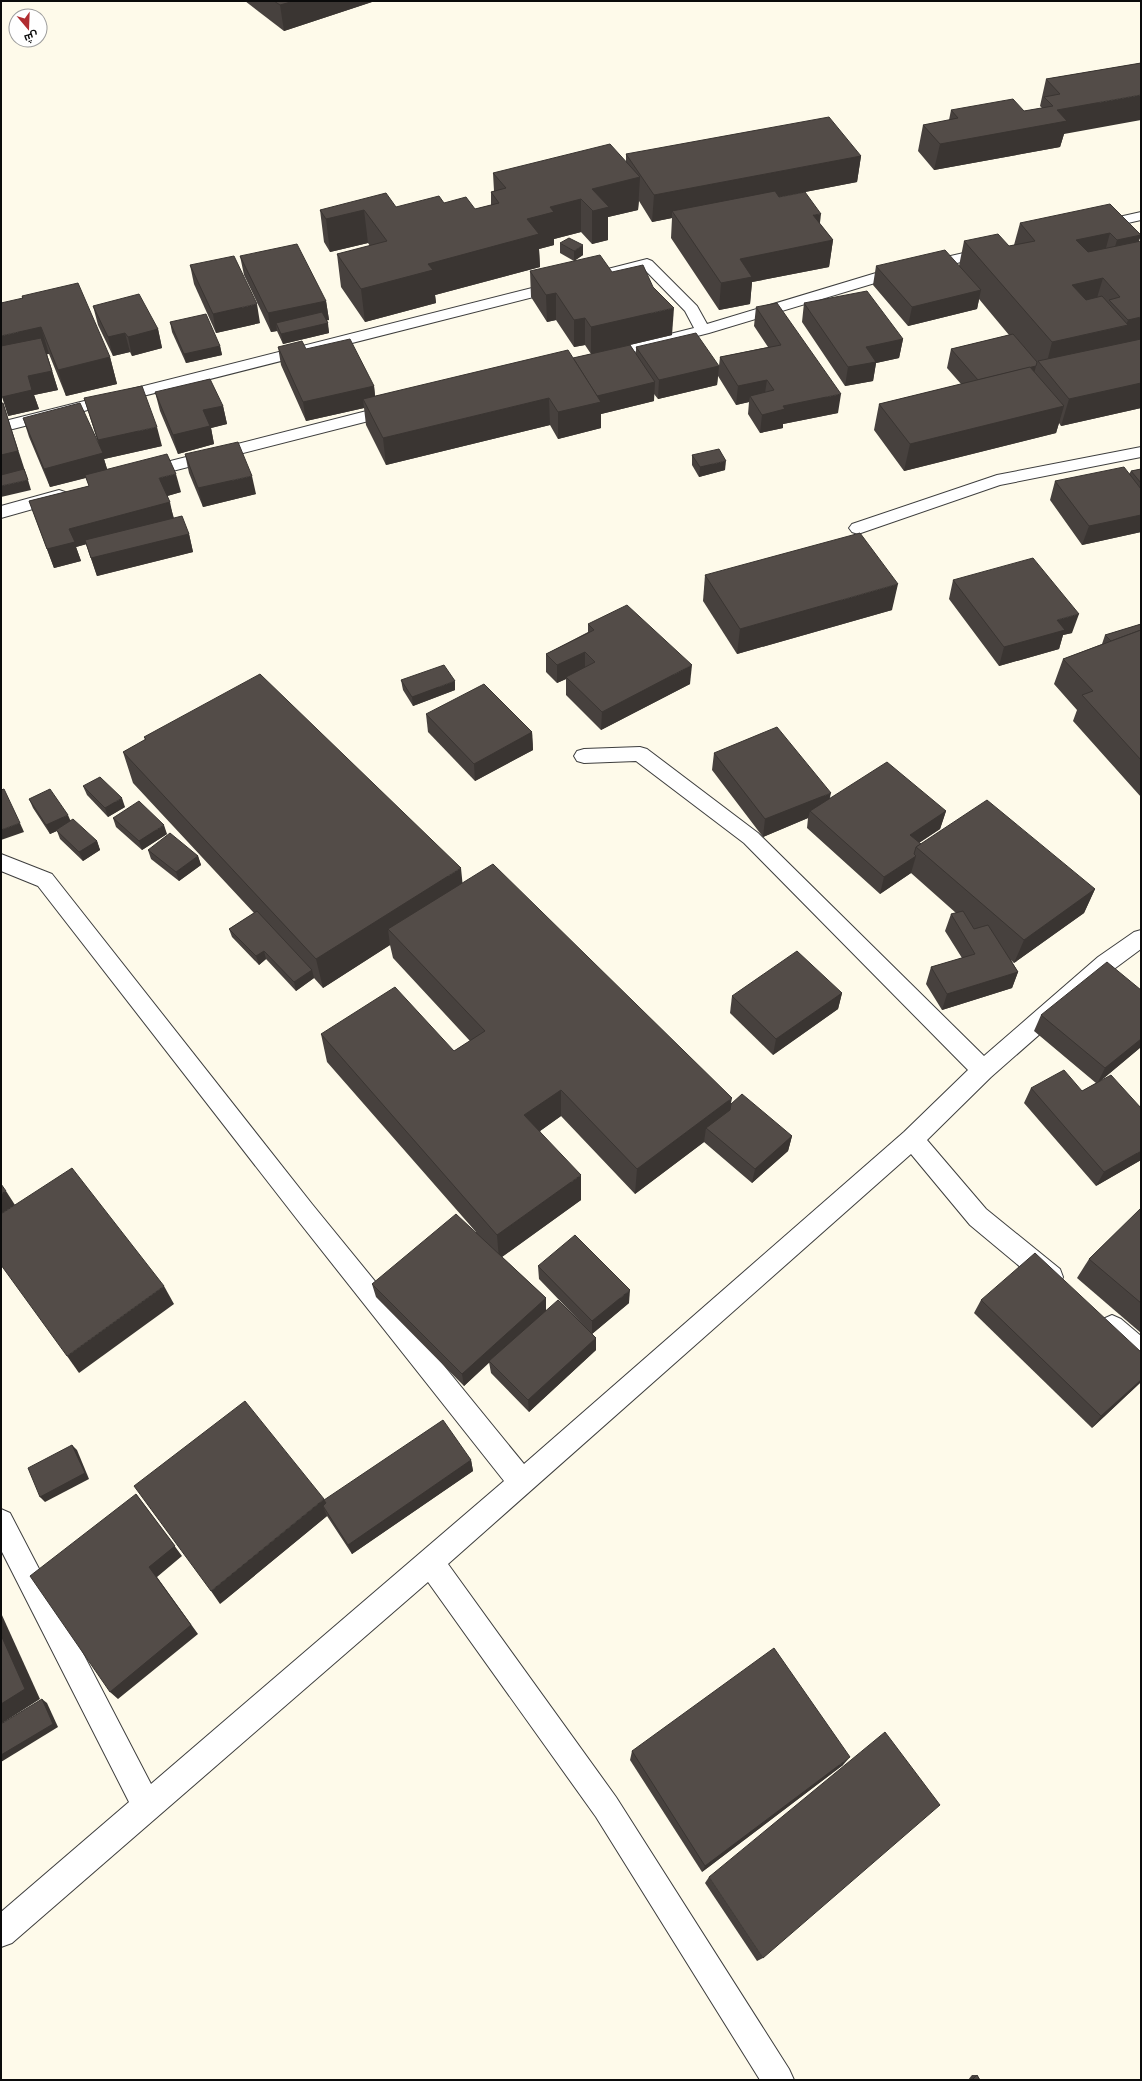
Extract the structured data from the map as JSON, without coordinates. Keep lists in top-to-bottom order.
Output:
{
  "north": "bottom"
}
